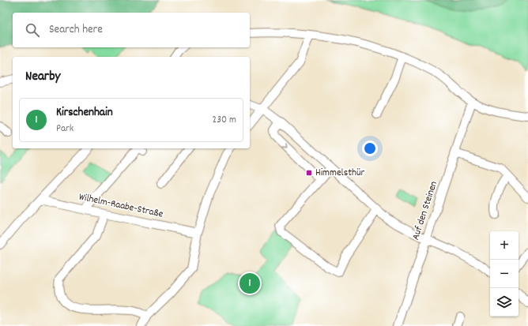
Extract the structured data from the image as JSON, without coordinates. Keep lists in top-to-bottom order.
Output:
{
  "streets": {
    "street": ["Wilhelm-Raabe-Straße", "Auf den Steinen"]
  },
  "places": {
    "transit": ["Himmelsthür"]
  },
  "page": {
    "search": "Search here",
    "heading": "Nearby",
    "list": [
      {
        "mark": "1",
        "name": "Kirschenhain",
        "note": "Park",
        "value": "230 m"
      }
    ],
    "map_buttons": ["+", "−"],
    "pins": "1"
  }
}
